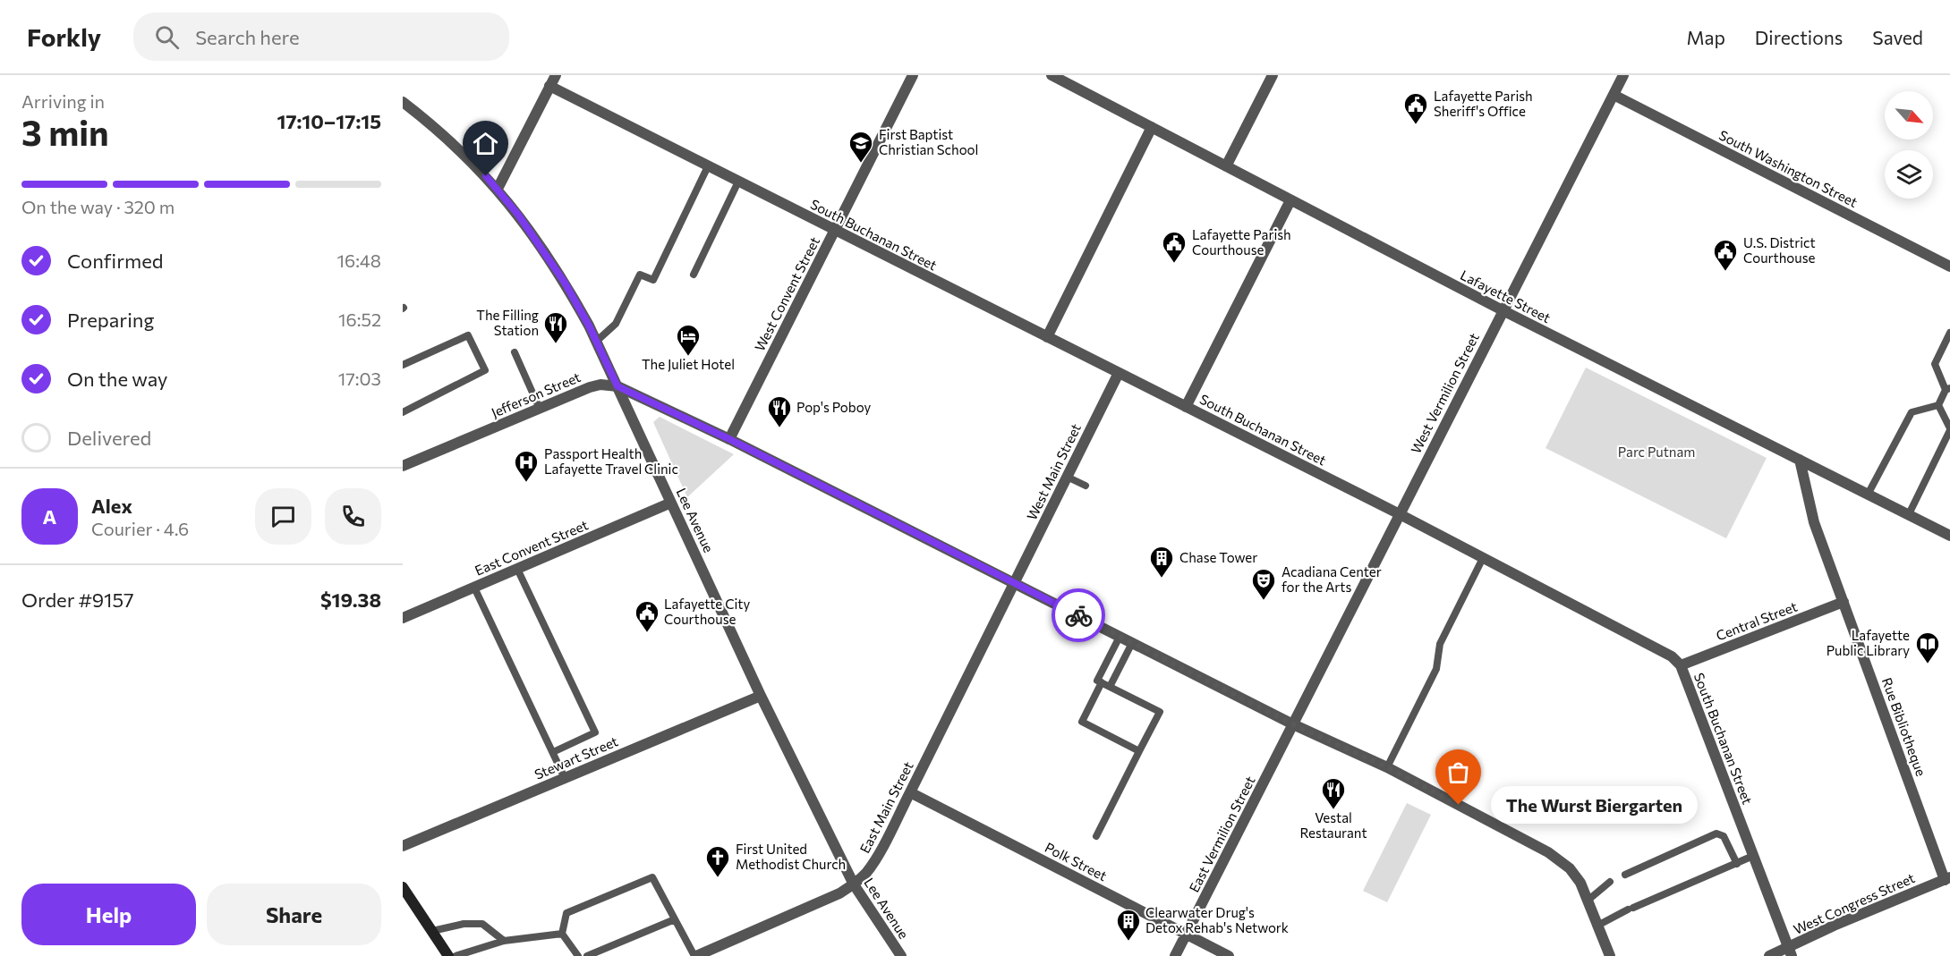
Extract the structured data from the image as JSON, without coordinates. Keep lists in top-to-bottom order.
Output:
{
  "streets": {
    "street": [
      "South Washington Street",
      "South Buchanan Street",
      "West Convent Street",
      "Lafayette Street",
      "West Vermilion Street",
      "Jefferson Street",
      "West Main Street",
      "Lee Avenue",
      "East Convent Street",
      "Central Street",
      "Rue Bibliotheque",
      "Stewart Street",
      "East Main Street",
      "East Vermilion Street",
      "Polk Street",
      "West Congress Street"
    ]
  },
  "crossings": [
    ["South Washington Street", "West Vermilion Street"],
    ["South Buchanan Street", "West Convent Street"],
    ["South Buchanan Street", "West Vermilion Street"],
    ["South Buchanan Street", "West Main Street"],
    ["South Buchanan Street", "Central Street"],
    ["South Buchanan Street", "West Congress Street"],
    ["West Convent Street", "Jefferson Street"],
    ["Lafayette Street", "West Vermilion Street"],
    ["Lafayette Street", "Rue Bibliotheque"],
    ["West Vermilion Street", "Jefferson Street"],
    ["West Vermilion Street", "East Vermilion Street"],
    ["Jefferson Street", "West Main Street"],
    ["Jefferson Street", "Lee Avenue"],
    ["Jefferson Street", "East Main Street"],
    ["Jefferson Street", "East Vermilion Street"],
    ["West Main Street", "East Main Street"],
    ["Lee Avenue", "East Convent Street"],
    ["Lee Avenue", "Stewart Street"],
    ["Lee Avenue", "East Main Street"],
    ["Central Street", "Rue Bibliotheque"],
    ["Rue Bibliotheque", "West Congress Street"],
    ["East Main Street", "Polk Street"],
    ["East Vermilion Street", "Polk Street"]
  ],
  "parks": ["Parc Putnam"],
  "places": {
    "public building": [
      "Lafayette Parish Sheriff's Office",
      "Lafayette Parish Courthouse",
      "U.S. District Courthouse",
      "Lafayette City Courthouse"
    ],
    "school or university": ["First Baptist Christian School"],
    "restaurant": ["The Filling Station", "Pop's Poboy", "Vestal Restaurant"],
    "hotel": ["The Juliet Hotel"],
    "hospital": ["Passport Health Lafayette Travel Clinic"],
    "building": ["Chase Tower", "Clearwater Drug's Detox Rehab's Network"],
    "theatre": ["Acadiana Center for the Arts"],
    "library": ["Lafayette Public Library"],
    "other": ["The Wurst Biergarten"],
    "church": ["First United Methodist Church"]
  },
  "north": "bottom right",
  "page": {
    "header": "Forkly",
    "search": "Search here",
    "nav": ["Map", "Directions", "Saved"],
    "heading": ["3 min", "Arriving in", "17:10–17:15"],
    "panel": [
      "Alex",
      "Courier · 4.6",
      "Order #9157",
      "$19.38"
    ],
    "bar": "On the way · 320 m",
    "list": [
      ["Confirmed", "16:48"],
      ["Preparing", "16:52"],
      ["On the way", "17:03"],
      "Delivered"
    ],
    "round": "A",
    "bubble": "The Wurst Biergarten",
    "buttons": ["Help", "Share"]
  }
}
